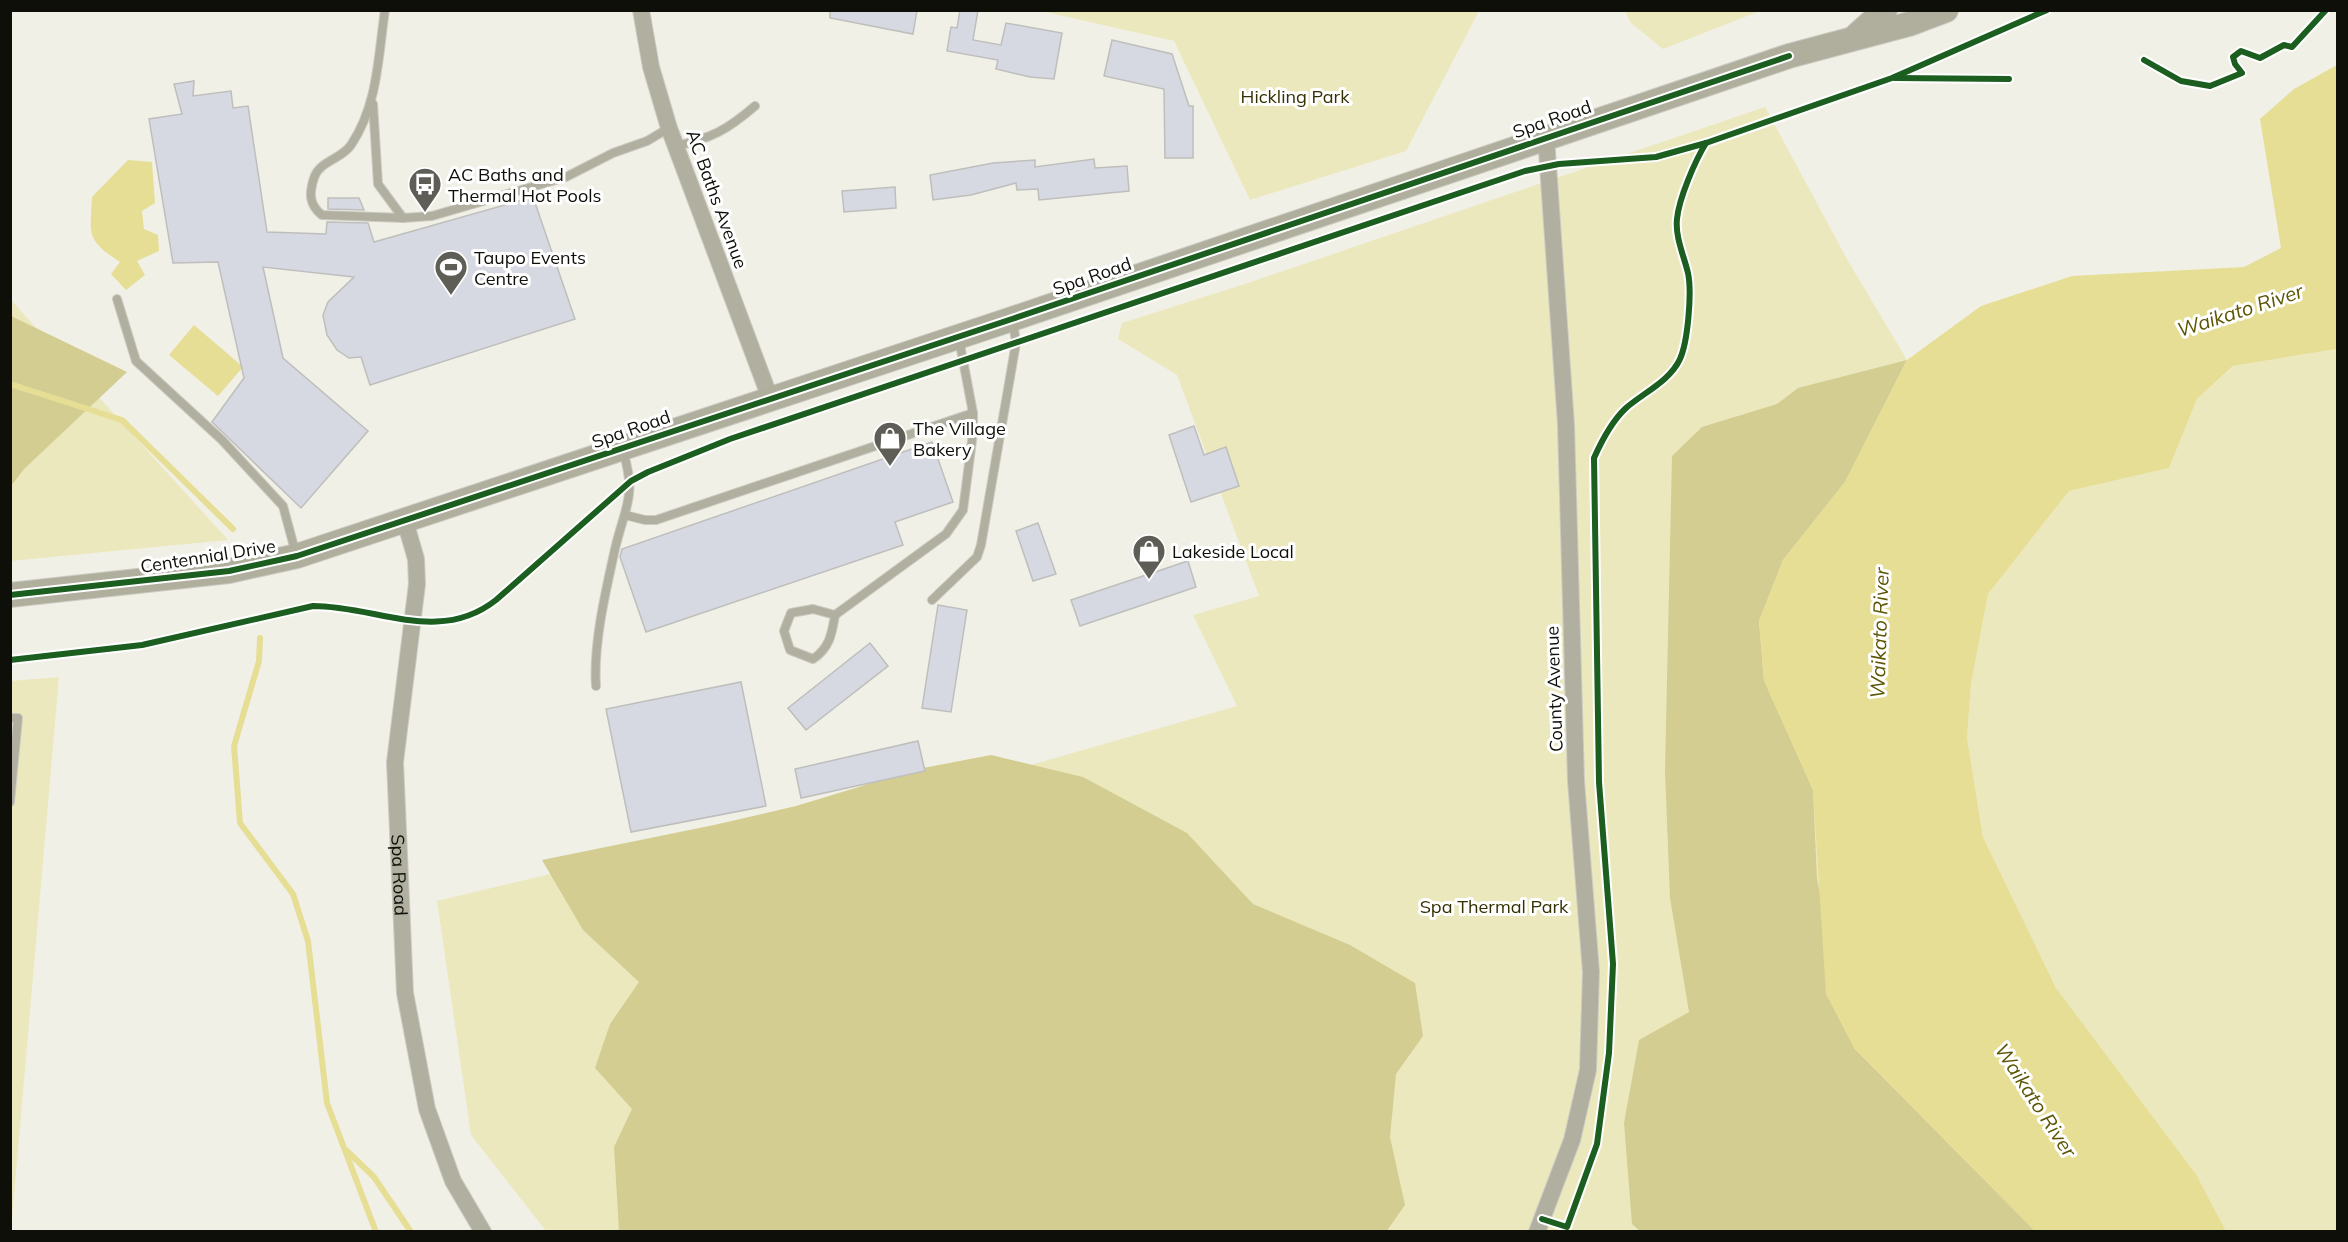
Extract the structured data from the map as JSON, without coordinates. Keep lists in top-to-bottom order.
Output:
{
  "streets": {
    "main road": ["Spa Road", "Centennial Drive"],
    "street": ["AC Baths Avenue", "County Avenue"]
  },
  "crossings": [
    ["Spa Road", "AC Baths Avenue"],
    ["Spa Road", "Centennial Drive"],
    ["Spa Road", "County Avenue"]
  ],
  "water": ["Waikato River"],
  "parks": ["Hickling Park", "Spa Thermal Park"],
  "places": {
    "bus stop": ["AC Baths and Thermal Hot Pools"],
    "sports": ["Taupo Events Centre"],
    "shop": ["The Village Bakery", "Lakeside Local"]
  }
}
